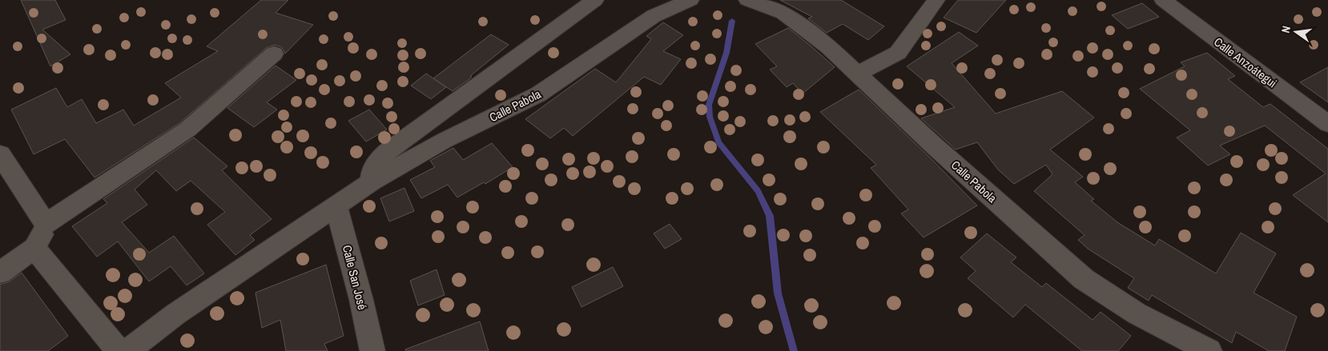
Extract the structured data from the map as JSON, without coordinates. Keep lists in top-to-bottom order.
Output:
{
  "streets": {
    "street": ["Calle Anzoátegui", "Calle Pabola", "Calle San José"]
  },
  "crossings": [
    ["Calle Pabola", "Calle San José"]
  ],
  "north": "left"
}
